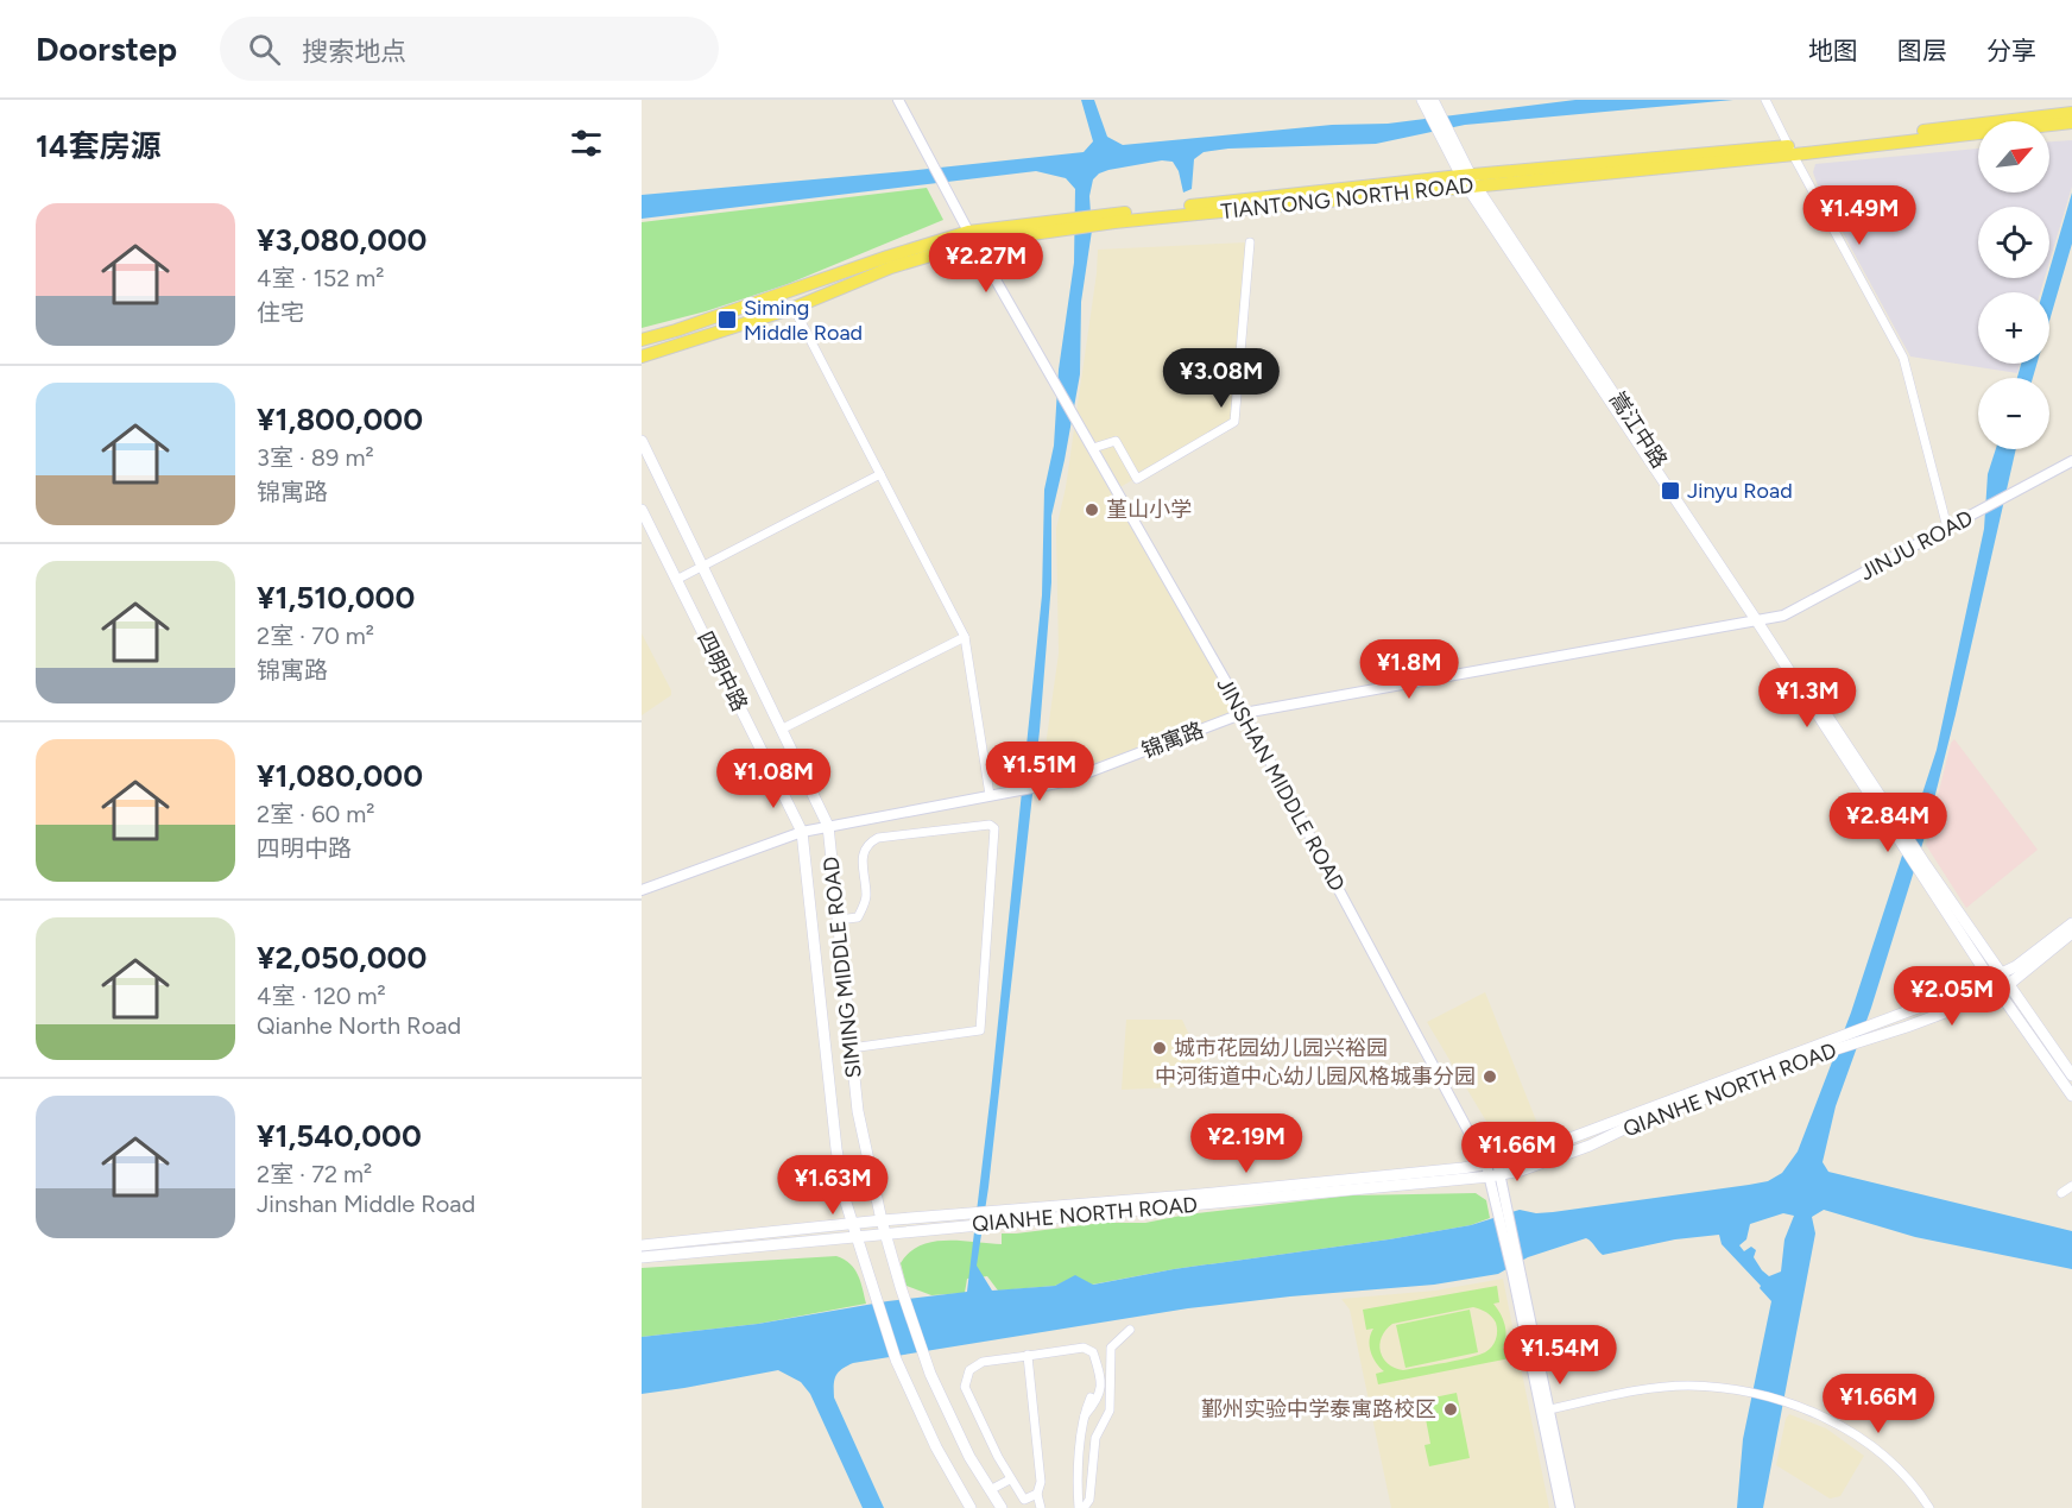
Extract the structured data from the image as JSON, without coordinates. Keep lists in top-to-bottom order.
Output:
{
  "streets": {
    "main road": [
      "TIANTONG NORTH ROAD",
      "嵩江中路",
      "四明中路",
      "SIMING MIDDLE ROAD",
      "QIANHE NORTH ROAD"
    ],
    "street": ["JINJU ROAD", "锦寓路", "JINSHAN MIDDLE ROAD"]
  },
  "crossings": [
    ["TIANTONG NORTH ROAD", "嵩江中路"],
    ["TIANTONG NORTH ROAD", "JINSHAN MIDDLE ROAD"],
    ["嵩江中路", "JINJU ROAD"],
    ["嵩江中路", "锦寓路"],
    ["嵩江中路", "QIANHE NORTH ROAD"],
    ["JINJU ROAD", "锦寓路"],
    ["四明中路", "锦寓路"],
    ["四明中路", "SIMING MIDDLE ROAD"],
    ["锦寓路", "JINSHAN MIDDLE ROAD"],
    ["锦寓路", "SIMING MIDDLE ROAD"],
    ["JINSHAN MIDDLE ROAD", "QIANHE NORTH ROAD"],
    ["SIMING MIDDLE ROAD", "QIANHE NORTH ROAD"]
  ],
  "places": {
    "transit": ["Siming Middle Road", "Jinyu Road"],
    "other": [
      "堇山小学",
      "城市花园幼儿园兴裕园",
      "中河街道中心幼儿园风格城事分园",
      "鄞州实验中学泰寓路校区"
    ]
  },
  "north": "top right",
  "page": {
    "header": "Doorstep",
    "search": "搜索地点",
    "nav": ["地图", "图层", "分享"],
    "heading": "14套房源",
    "map_buttons": ["+", "−"],
    "list": [
      {
        "name": "¥3,080,000",
        "note": "4室 · 152 m² · 住宅"
      },
      {
        "name": "¥1,800,000",
        "note": "3室 · 89 m² · 锦寓路"
      },
      {
        "name": "¥1,510,000",
        "note": "2室 · 70 m² · 锦寓路"
      },
      {
        "name": "¥1,080,000",
        "note": "2室 · 60 m² · 四明中路"
      },
      {
        "name": "¥2,050,000",
        "note": "4室 · 120 m² · Qianhe North Road"
      },
      {
        "name": "¥1,540,000",
        "note": "2室 · 72 m² · Jinshan Middle Road"
      }
    ],
    "price": [
      "¥1.49M",
      "¥2.27M",
      "¥3.08M",
      "¥1.8M",
      "¥1.3M",
      "¥1.51M",
      "¥1.08M",
      "¥2.84M",
      "¥2.05M",
      "¥2.19M",
      "¥1.66M",
      "¥1.63M",
      "¥1.54M",
      "¥1.66M"
    ]
  }
}
